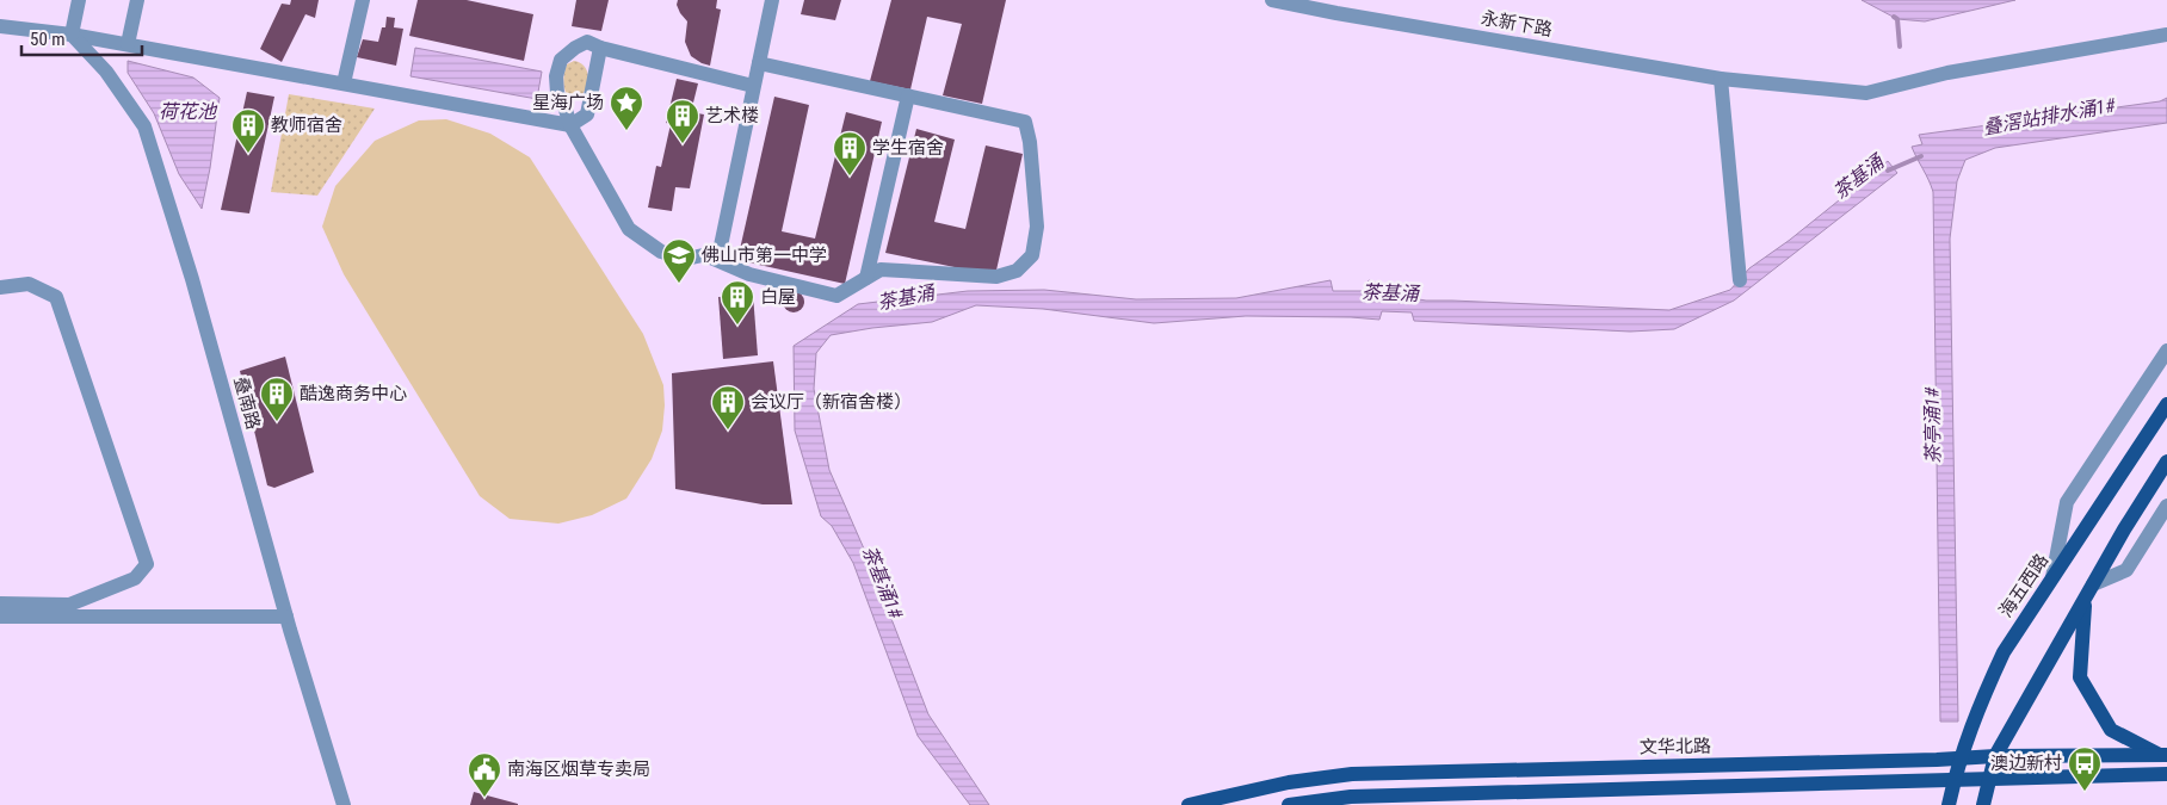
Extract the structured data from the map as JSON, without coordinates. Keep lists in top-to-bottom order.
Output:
{
  "streets": {
    "main road": ["海五西路", "文华北路"],
    "street": ["永新下路", "叠南路"]
  },
  "crossings": [
    ["海五西路", "文华北路"]
  ],
  "water": [
    "荷花池",
    "叠滘站排水涌1#",
    "茶基涌",
    "茶亭涌1#",
    "茶基涌1#"
  ],
  "places": {
    "place": ["星海广场"],
    "building": [
      "艺术楼",
      "教师宿舍",
      "学生宿舍",
      "白屋",
      "酷逸商务中心",
      "会议厅（新宿舍楼）"
    ],
    "school or university": ["佛山市第一中学"],
    "bus stop": ["澳边新村"],
    "public building": ["南海区烟草专卖局"]
  },
  "scale_bar": "50 m"
}
